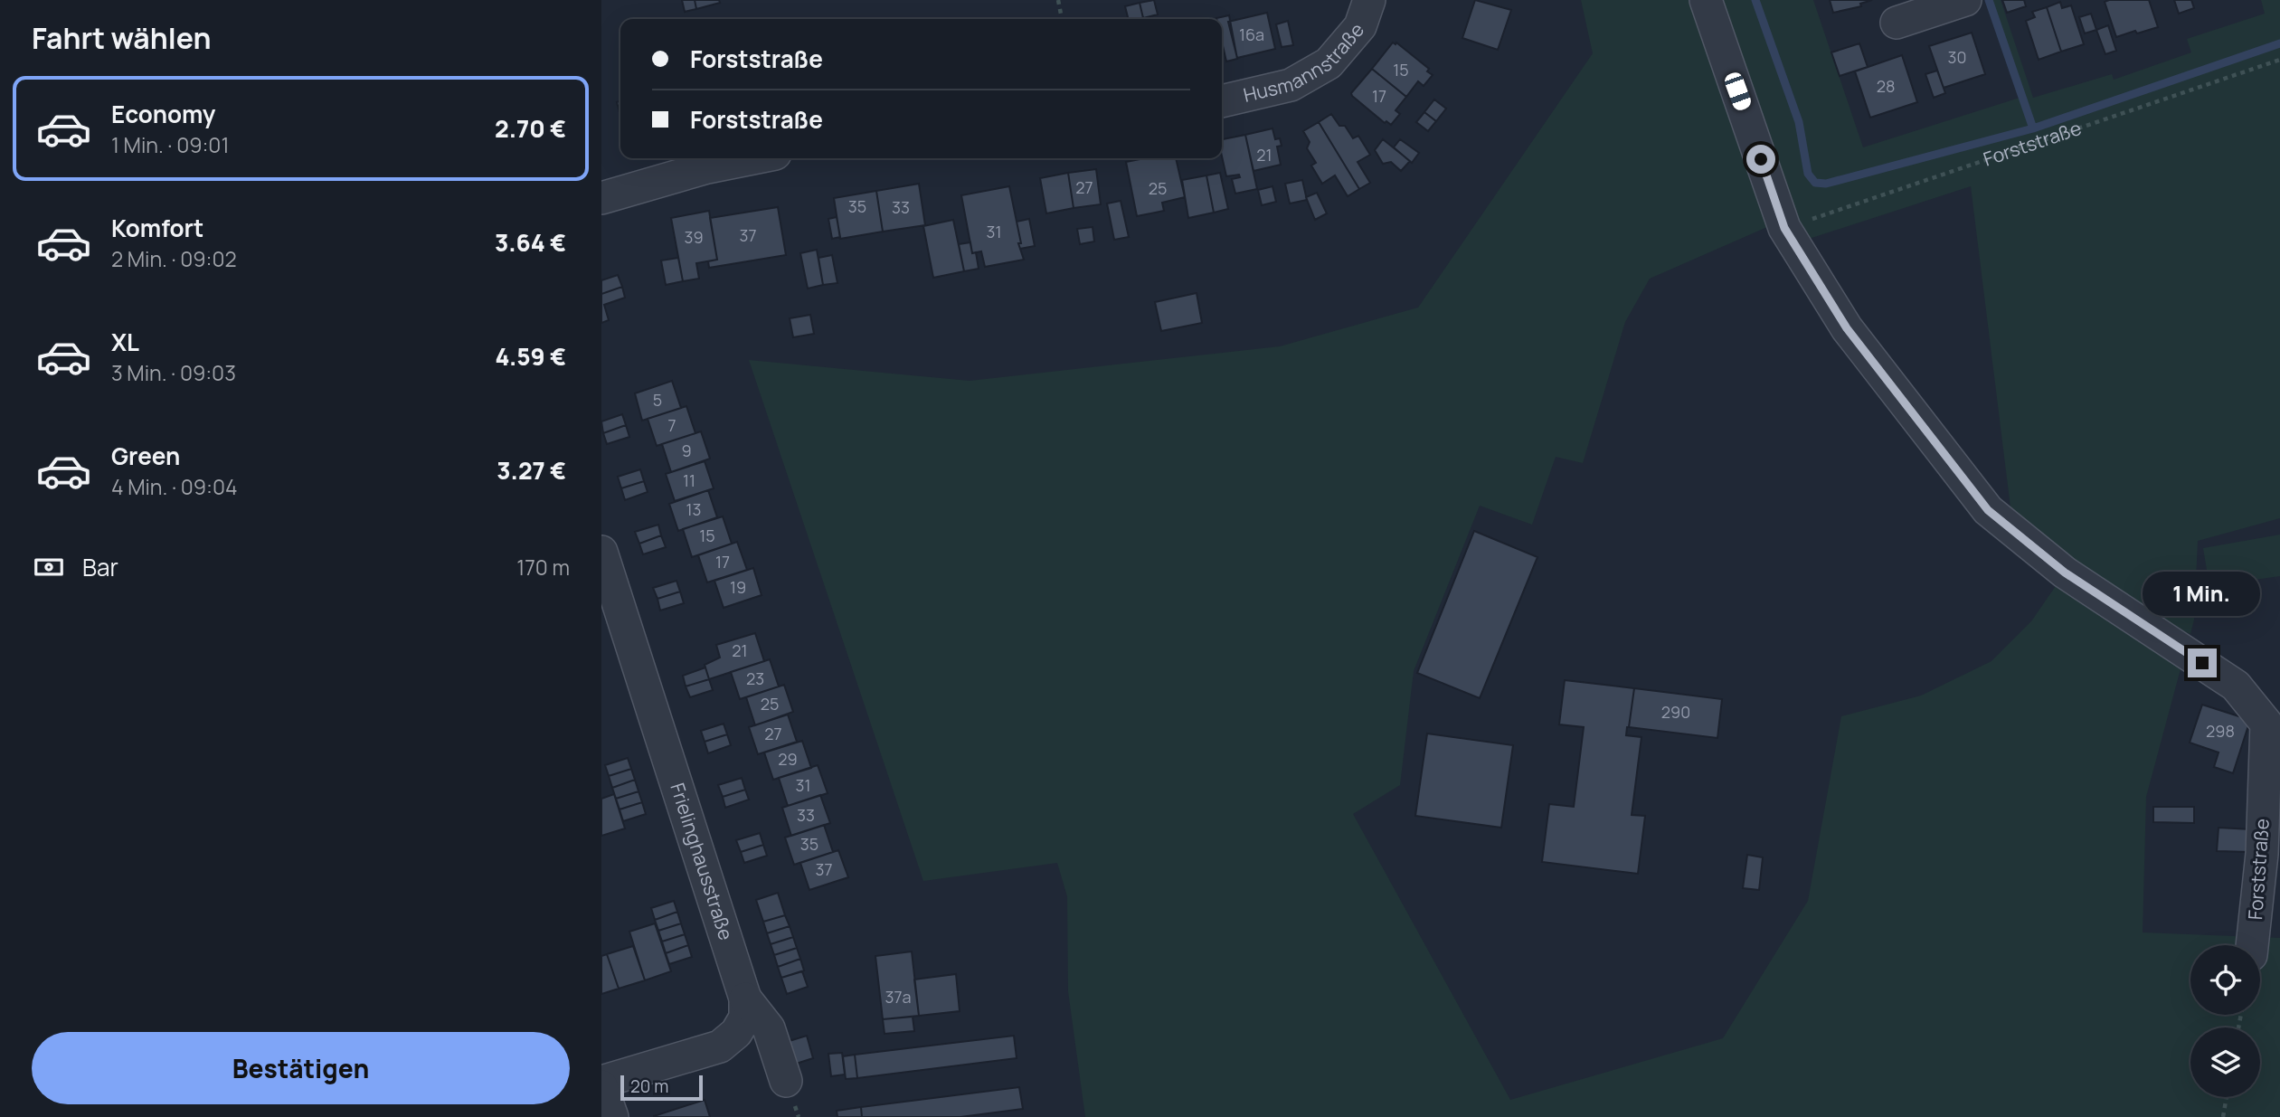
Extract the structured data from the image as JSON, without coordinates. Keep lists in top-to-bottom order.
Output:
{
  "streets": {
    "street": ["Husmannstraße", "Forststraße", "Frielinghausstraße"]
  },
  "house_numbers": [
    "16a",
    "30",
    "15",
    "28",
    "17",
    "21",
    "27",
    "25",
    "35",
    "33",
    "31",
    "37",
    "39",
    "5",
    "7",
    "9",
    "11",
    "13",
    "15",
    "17",
    "19",
    "21",
    "23",
    "25",
    "290",
    "298",
    "27",
    "29",
    "31",
    "33",
    "35",
    "37",
    "37a"
  ],
  "scale_bar": "20 m",
  "page": {
    "heading": "Fahrt wählen",
    "banner": ["Forststraße", "Forststraße"],
    "list": [
      {
        "name": "Economy",
        "note": "1 Min. · 09:01",
        "value": "2.70 €"
      },
      {
        "name": "Komfort",
        "note": "2 Min. · 09:02",
        "value": "3.64 €"
      },
      {
        "name": "XL",
        "note": "3 Min. · 09:03",
        "value": "4.59 €"
      },
      {
        "name": "Green",
        "note": "4 Min. · 09:04",
        "value": "3.27 €"
      }
    ],
    "pay": ["Bar", "170 m"],
    "bubble": "1 Min.",
    "buttons": "Bestätigen",
    "scale": "20 m"
  }
}
